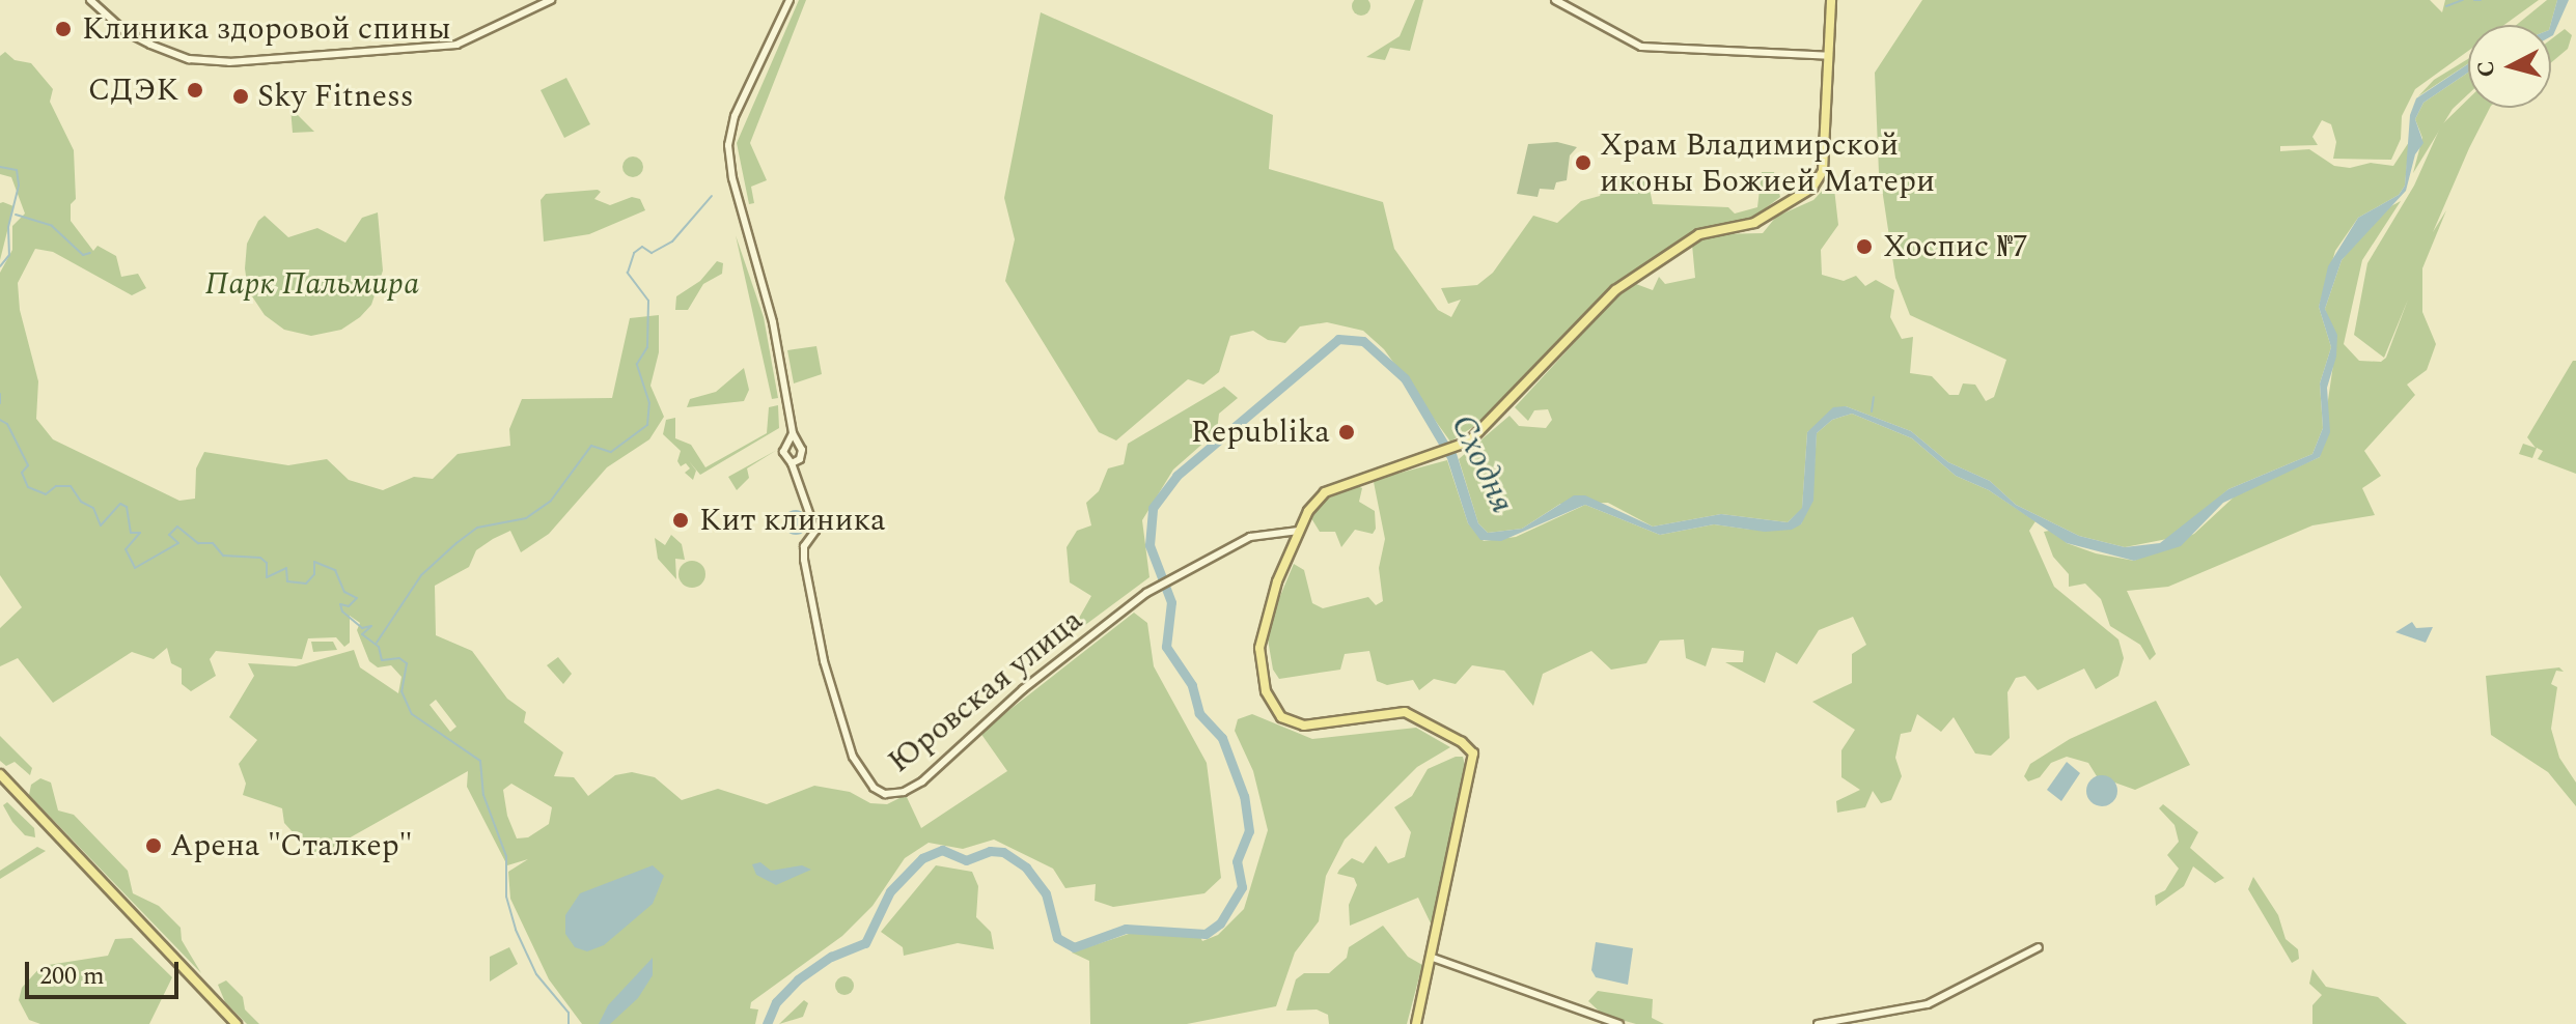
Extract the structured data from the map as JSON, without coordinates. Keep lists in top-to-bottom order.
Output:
{
  "streets": {
    "street": ["Юровская улица"]
  },
  "water": ["Сходня"],
  "parks": ["Парк Пальмира"],
  "places": [
    "Клиника здоровой спины",
    "СДЭК",
    "Sky Fitness",
    "Храм Владимирской иконы Божией Матери",
    "Хоспис №7",
    "Republika",
    "Кит клиника",
    "Арена \"Сталкер\""
  ],
  "scale_bar": "200 m",
  "north": "left"
}
